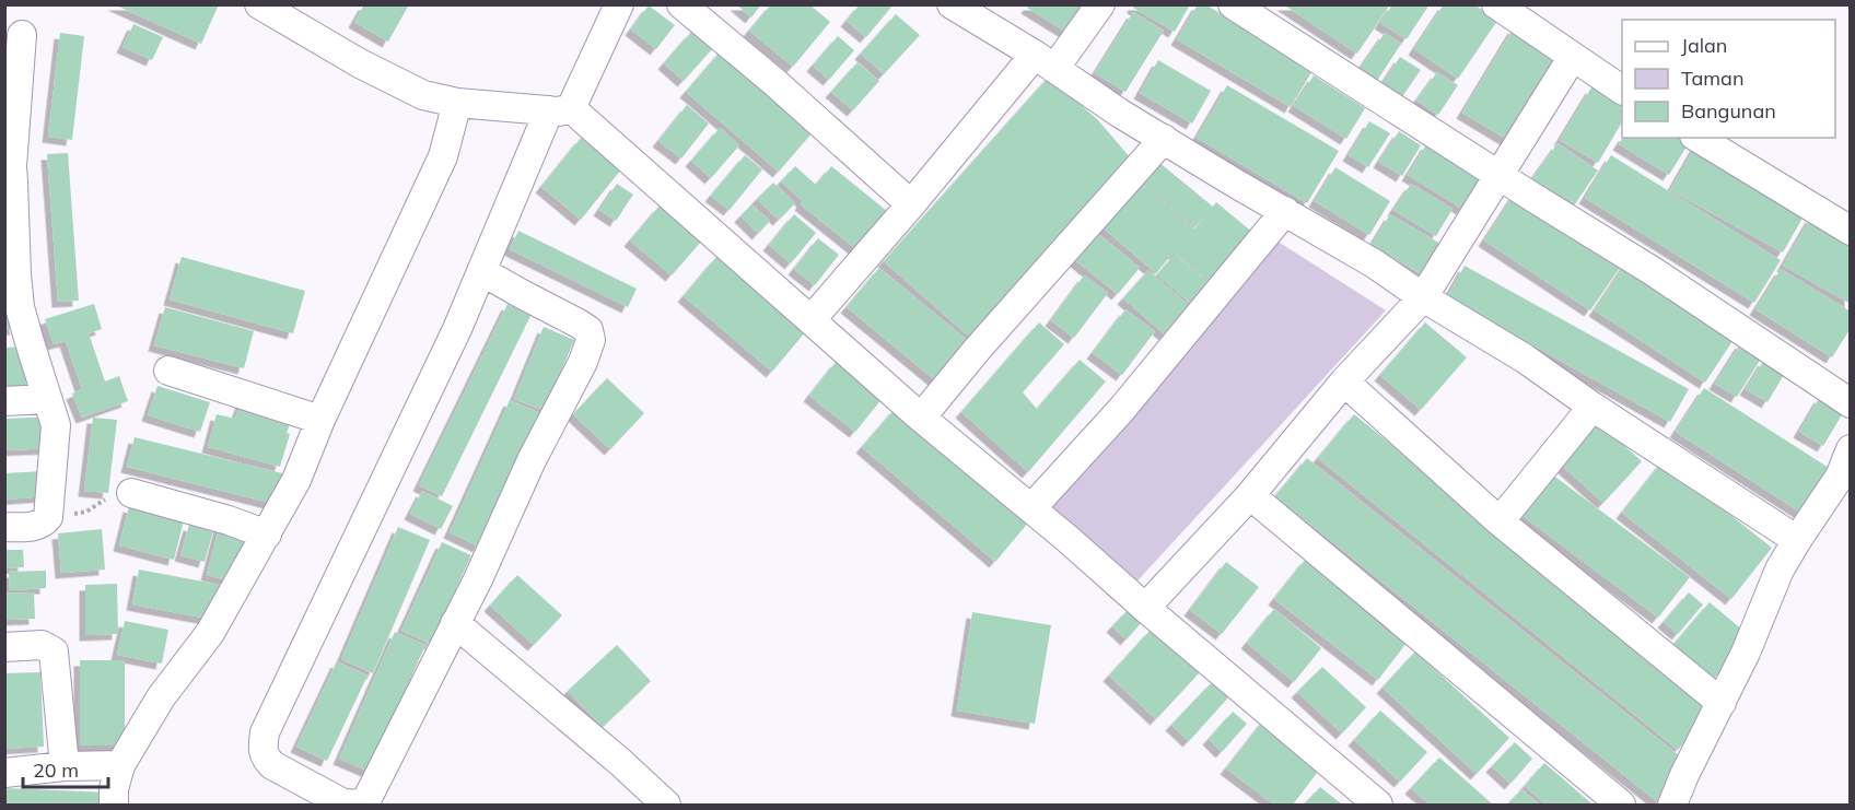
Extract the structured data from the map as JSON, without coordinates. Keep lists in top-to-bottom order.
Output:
{
  "legend": ["Jalan", "Taman", "Bangunan"],
  "scale_bar": "20 m"
}
